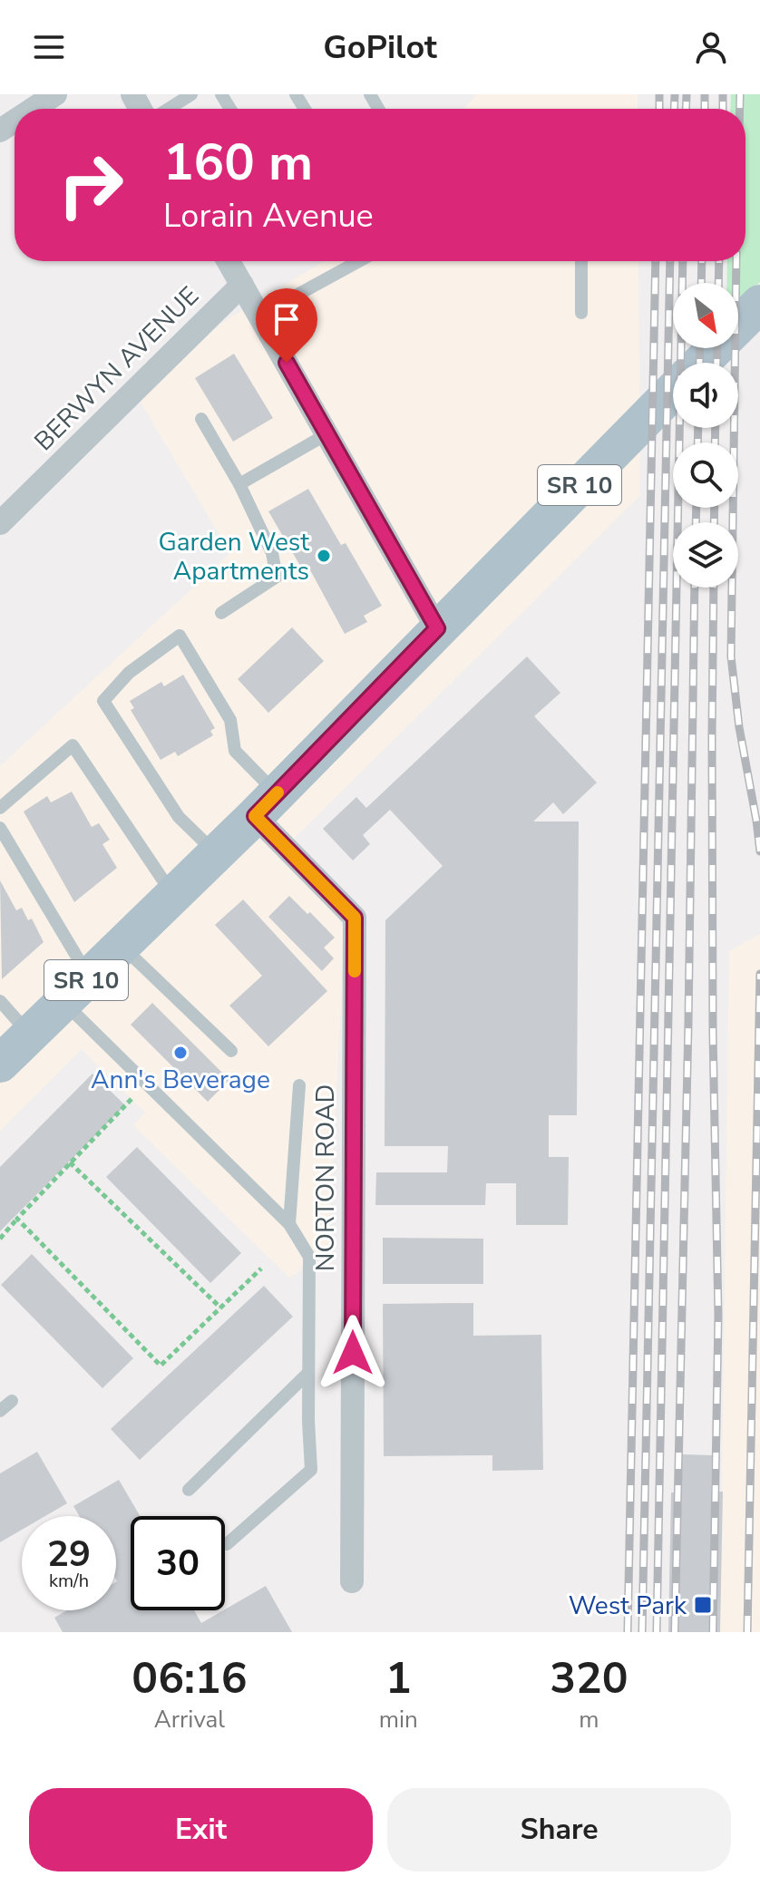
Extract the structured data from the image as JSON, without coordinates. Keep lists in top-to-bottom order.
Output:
{
  "streets": {
    "main road": ["SR 10"],
    "street": ["BERWYN AVENUE", "NORTON ROAD"]
  },
  "crossings": [
    ["SR 10", "NORTON ROAD"]
  ],
  "places": {
    "other": ["Garden West Apartments", "Ann's Beverage"],
    "transit": ["West Park"]
  },
  "north": "bottom right",
  "page": {
    "header": "GoPilot",
    "turn": ["160 m", "Lorain Avenue"],
    "speed": "29 km/h",
    "limit": "30",
    "eta": [
      "06:16",
      "Arrival",
      "1",
      "min",
      "320",
      "m"
    ],
    "buttons": ["Exit", "Share"]
  }
}
